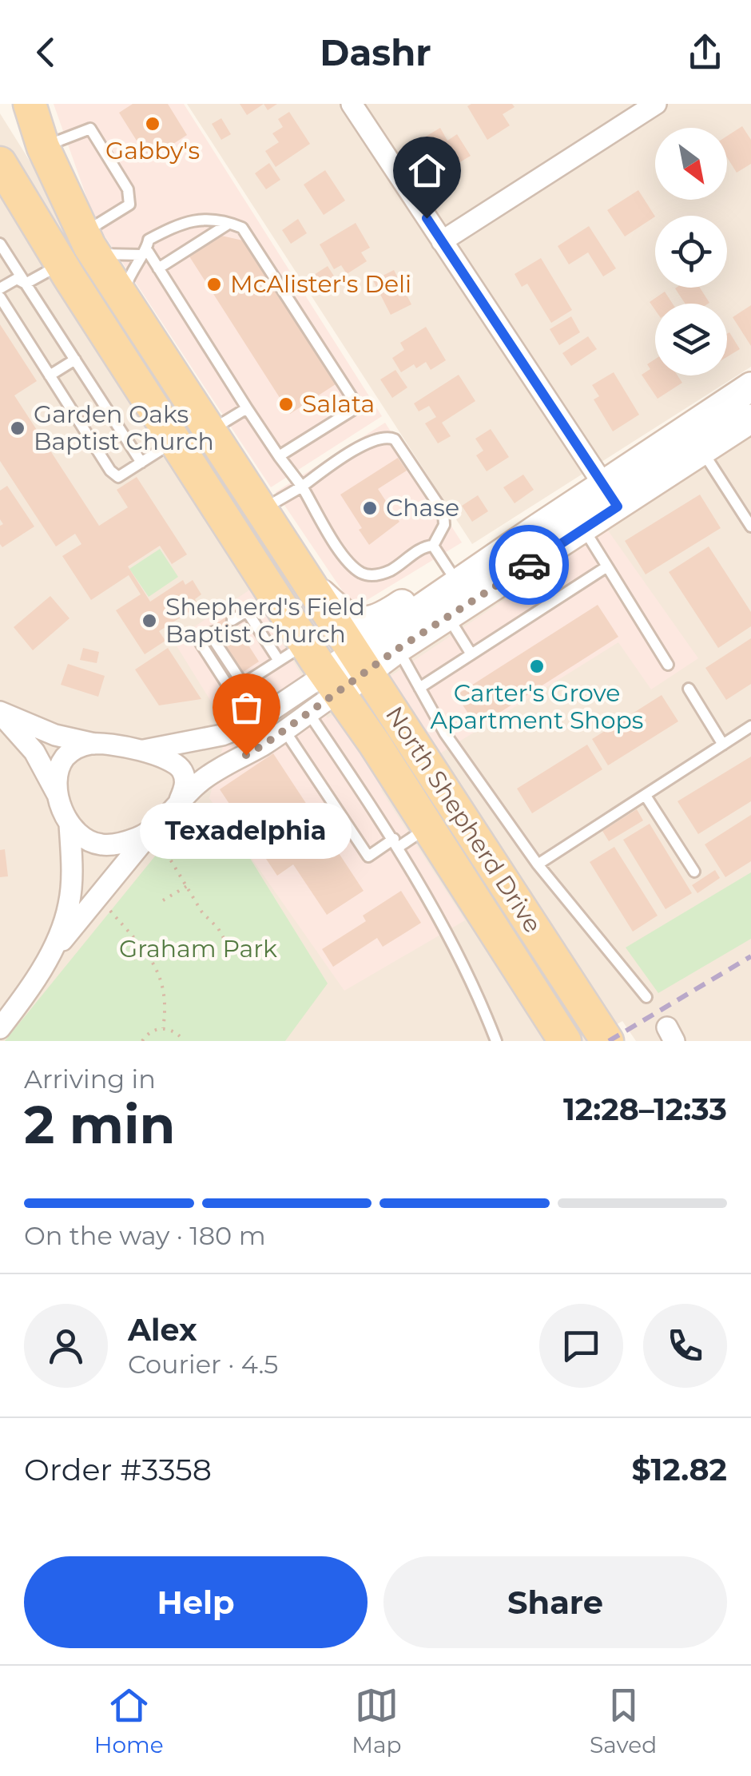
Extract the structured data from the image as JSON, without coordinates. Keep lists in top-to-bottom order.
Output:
{
  "streets": {
    "main road": ["North Shepherd Drive"]
  },
  "parks": ["Graham Park"],
  "places": [
    "Gabby's",
    "McAlister's Deli",
    "Salata",
    "Garden Oaks Baptist Church",
    "Chase",
    "Shepherd's Field Baptist Church",
    "Carter's Grove Apartment Shops",
    "Texadelphia"
  ],
  "north": "bottom right",
  "page": {
    "header": "Dashr",
    "bubble": "Texadelphia",
    "heading": ["2 min", "Arriving in", "12:28–12:33"],
    "panel": [
      "Alex",
      "Courier · 4.5",
      "Order #3358",
      "$12.82"
    ],
    "bar": "On the way · 180 m",
    "buttons": ["Help", "Share"],
    "tabs": ["Home", "Map", "Saved"]
  }
}
